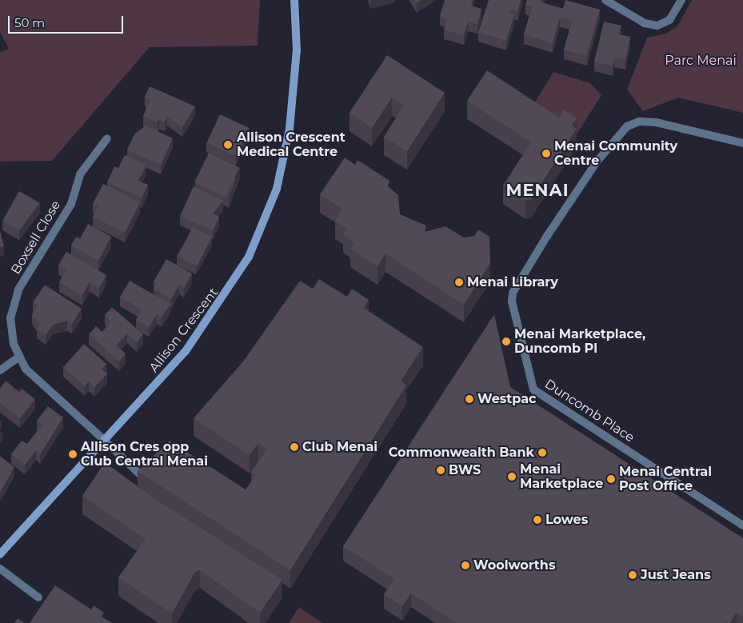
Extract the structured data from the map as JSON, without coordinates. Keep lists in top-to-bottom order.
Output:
{
  "streets": {
    "street": ["Boxsell Close", "Allison Crescent", "Duncomb Place"]
  },
  "crossings": [
    ["Boxsell Close", "Allison Crescent"]
  ],
  "districts": ["MENAI"],
  "parks": ["Parc Menai"],
  "places": [
    "Allison Crescent Medical Centre",
    "Menai Community Centre",
    "Menai Library",
    "Menai Marketplace, Duncomb Pl",
    "Westpac",
    "Club Menai",
    "Commonwealth Bank",
    "Allison Cres opp Club Central Menai",
    "BWS",
    "Menai Marketplace",
    "Menai Central Post Office",
    "Lowes",
    "Woolworths",
    "Just Jeans"
  ],
  "scale_bar": "50 m"
}
